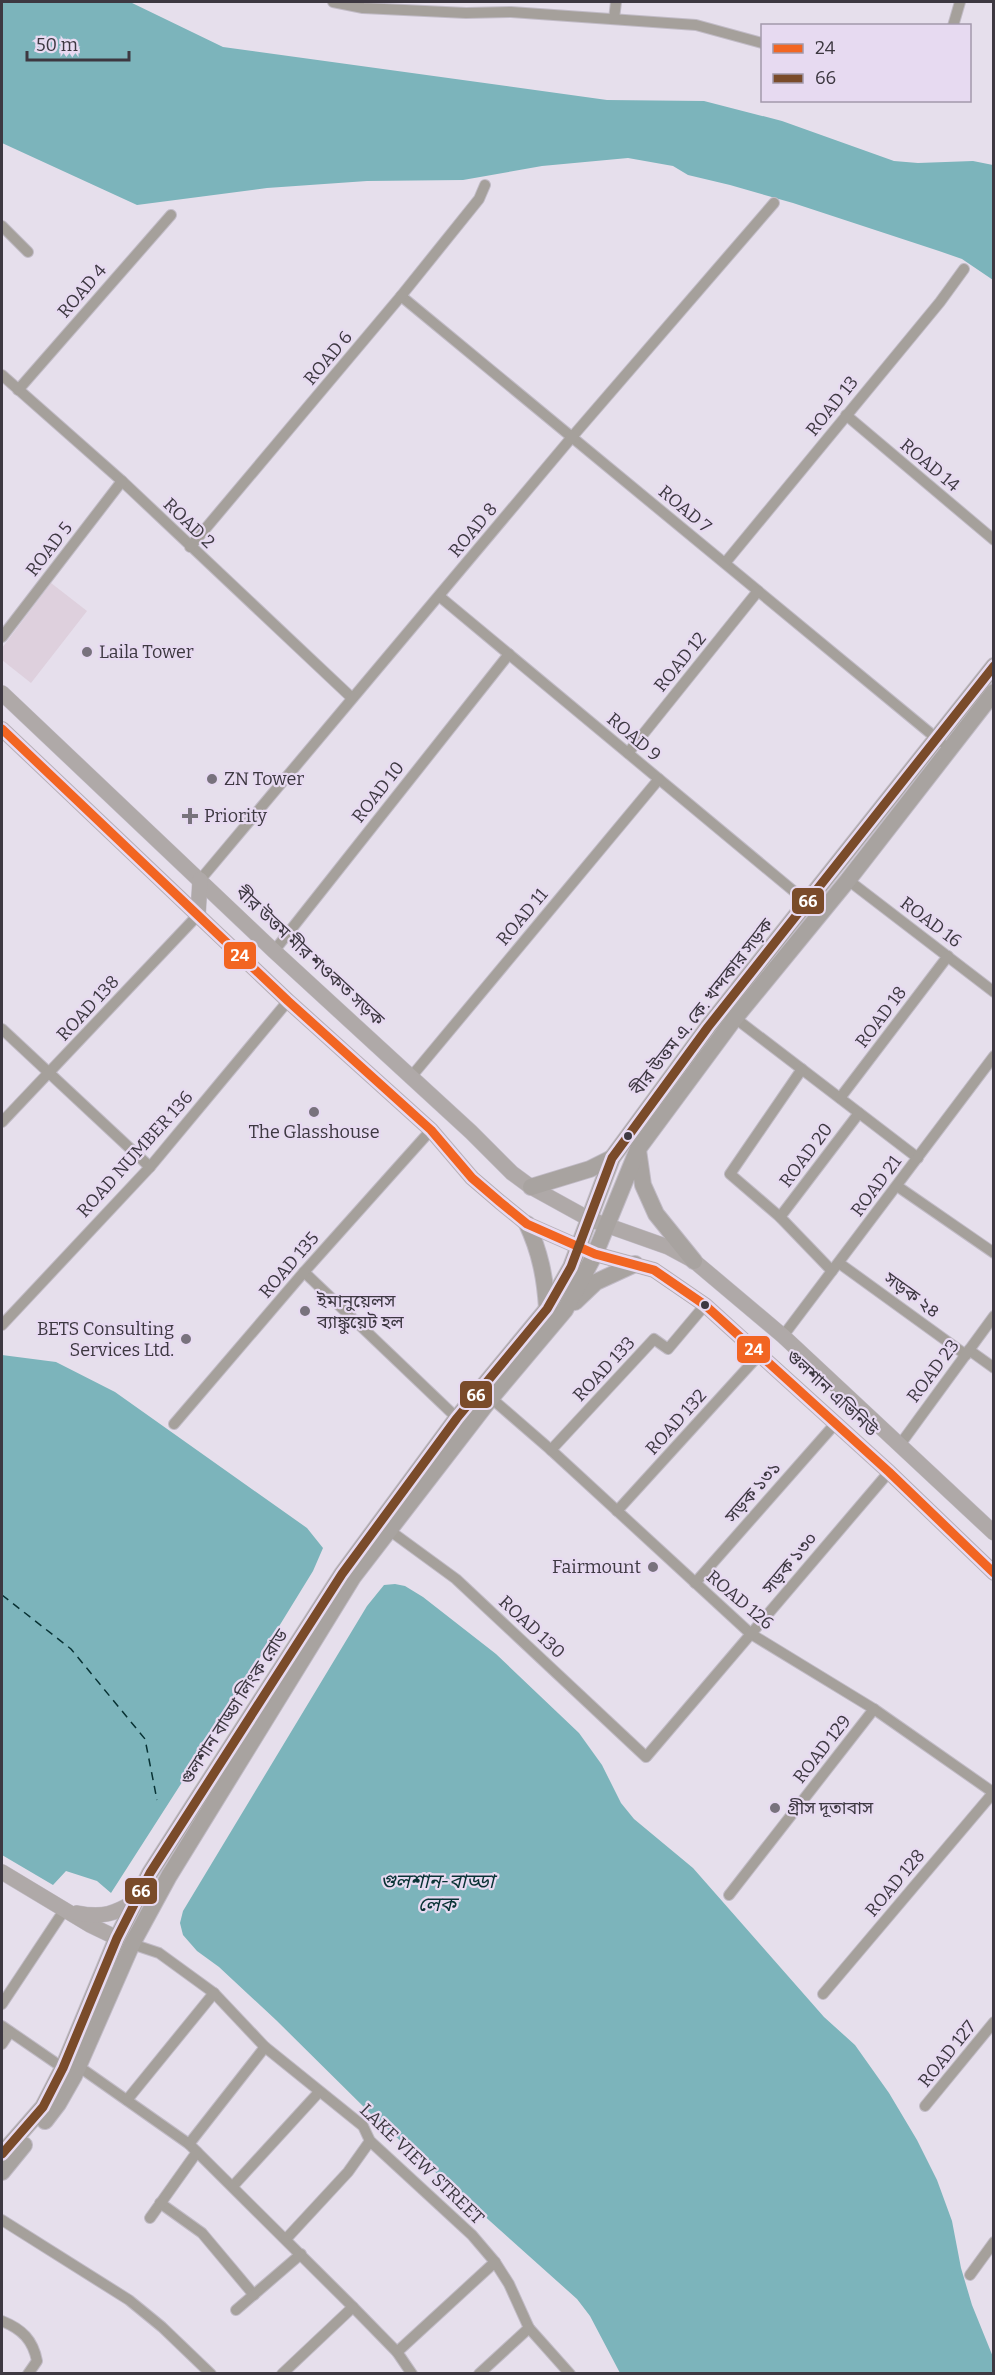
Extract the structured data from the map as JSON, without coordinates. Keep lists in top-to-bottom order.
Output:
{
  "streets": {
    "main road": [
      "বীর উত্তম মীর শওকত সড়ক",
      "বীর উত্তম এ. কে. খন্দকার সড়ক",
      "গুলশান এভিনিউ",
      "গুলশান বাড্ডা লিংক রোড"
    ],
    "street": [
      "ROAD 4",
      "ROAD 6",
      "ROAD 13",
      "ROAD 14",
      "ROAD 7",
      "ROAD 2",
      "ROAD 8",
      "ROAD 5",
      "ROAD 12",
      "ROAD 9",
      "ROAD 10",
      "ROAD 11",
      "ROAD 16",
      "ROAD 138",
      "ROAD 18",
      "ROAD NUMBER 136",
      "ROAD 20",
      "ROAD 21",
      "ROAD 135",
      "সড়ক ২৪",
      "ROAD 133",
      "ROAD 23",
      "ROAD 132",
      "সড়ক ১৩১",
      "সড়ক ১৩০",
      "ROAD 126",
      "ROAD 130",
      "ROAD 129",
      "ROAD 128",
      "ROAD 127",
      "LAKE VIEW STREET"
    ]
  },
  "crossings": [
    ["ROAD 4", "ROAD 2"],
    ["ROAD 6", "ROAD 7"],
    ["ROAD 6", "ROAD 2"],
    ["ROAD 13", "ROAD 14"],
    ["ROAD 13", "ROAD 7"],
    ["ROAD 7", "ROAD 8"],
    ["ROAD 7", "ROAD 12"],
    ["ROAD 7", "বীর উত্তম এ. কে. খন্দকার সড়ক"],
    ["ROAD 2", "ROAD 8"],
    ["ROAD 2", "ROAD 5"],
    ["ROAD 8", "ROAD 9"],
    ["ROAD 8", "বীর উত্তম মীর শওকত সড়ক"],
    ["ROAD 12", "ROAD 9"],
    ["ROAD 9", "ROAD 10"],
    ["ROAD 9", "ROAD 11"],
    ["ROAD 9", "বীর উত্তম এ. কে. খন্দকার সড়ক"],
    ["ROAD 10", "বীর উত্তম মীর শওকত সড়ক"],
    ["ROAD 11", "বীর উত্তম মীর শওকত সড়ক"],
    ["ROAD 16", "বীর উত্তম এ. কে. খন্দকার সড়ক"],
    ["ROAD 16", "ROAD 18"],
    ["বীর উত্তম মীর শওকত সড়ক", "বীর উত্তম এ. কে. খন্দকার সড়ক"],
    ["বীর উত্তম মীর শওকত সড়ক", "গুলশান এভিনিউ"],
    ["বীর উত্তম এ. কে. খন্দকার সড়ক", "গুলশান এভিনিউ"],
    ["বীর উত্তম এ. কে. খন্দকার সড়ক", "গুলশান বাড্ডা লিংক রোড"],
    ["ROAD 20", "সড়ক ২৪"],
    ["ROAD 21", "সড়ক ২৪"],
    ["ROAD 21", "গুলশান এভিনিউ"],
    ["সড়ক ২৪", "ROAD 23"],
    ["ROAD 133", "গুলশান এভিনিউ"],
    ["ROAD 133", "ROAD 126"],
    ["ROAD 23", "গুলশান এভিনিউ"],
    ["গুলশান এভিনিউ", "ROAD 132"],
    ["গুলশান এভিনিউ", "সড়ক ১৩১"],
    ["গুলশান এভিনিউ", "সড়ক ১৩০"],
    ["ROAD 132", "ROAD 126"],
    ["সড়ক ১৩১", "ROAD 126"],
    ["সড়ক ১৩০", "ROAD 126"],
    ["সড়ক ১৩০", "ROAD 130"],
    ["ROAD 126", "গুলশান বাড্ডা লিংক রোড"],
    ["ROAD 126", "ROAD 129"],
    ["ROAD 126", "ROAD 128"],
    ["ROAD 130", "গুলশান বাড্ডা লিংক রোড"],
    ["গুলশান বাড্ডা লিংক রোড", "LAKE VIEW STREET"]
  ],
  "water": ["গুলশান-বাড্ডা লেক"],
  "places": {
    "other": [
      "Laila Tower",
      "ZN Tower",
      "The Glasshouse",
      "ইমানুয়েলস ব্যাঙ্কুয়েট হল",
      "BETS Consulting Services Ltd.",
      "Fairmount",
      "গ্রীস দূতাবাস"
    ],
    "health": ["Priority"]
  },
  "lines": ["transit line 66", "transit line 24"],
  "legend": ["24", "66"],
  "scale_bar": "50 m"
}
